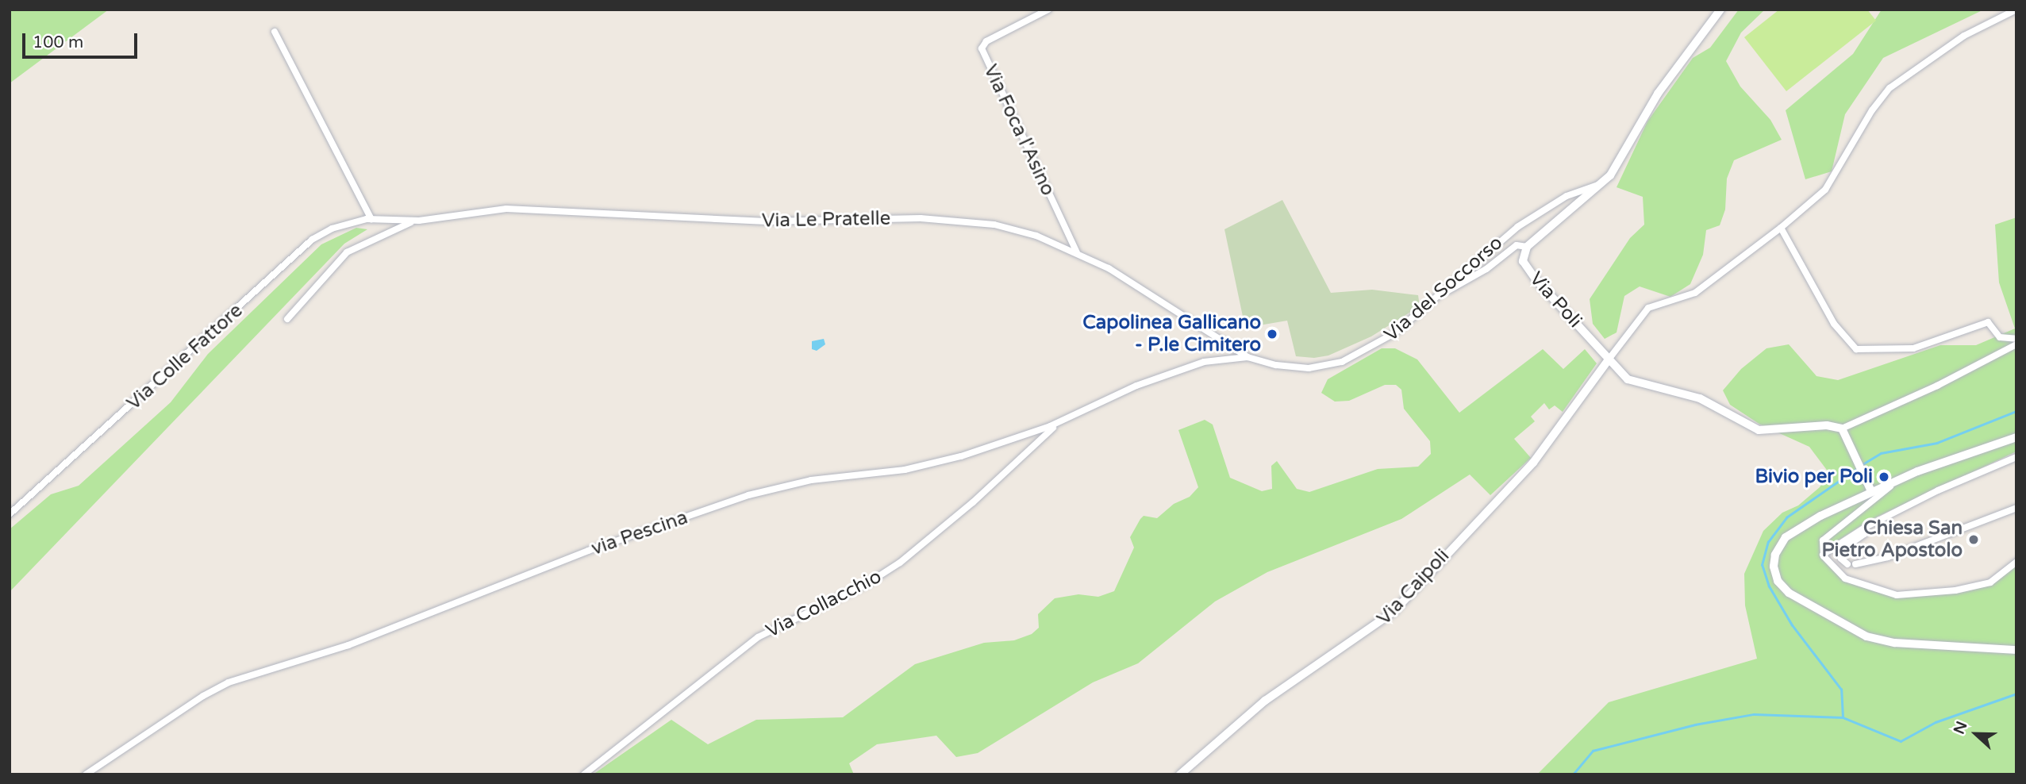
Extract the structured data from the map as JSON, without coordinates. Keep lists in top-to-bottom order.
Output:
{
  "streets": {
    "street": [
      "Via Foca l'Asino",
      "Via Le Pratelle",
      "Via del Soccorso",
      "Via Poli",
      "Via Colle Fattore",
      "via Pescina",
      "Via Caipoli",
      "Via Collacchio"
    ]
  },
  "crossings": [
    ["Via Foca l'Asino", "Via Le Pratelle"],
    ["Via Le Pratelle", "Via del Soccorso"],
    ["Via Le Pratelle", "Via Colle Fattore"],
    ["Via del Soccorso", "Via Poli"],
    ["Via del Soccorso", "via Pescina"],
    ["Via del Soccorso", "Via Collacchio"],
    ["Via Poli", "Via Caipoli"],
    ["via Pescina", "Via Collacchio"]
  ],
  "places": ["Capolinea Gallicano - P.le Cimitero", "Bivio per Poli", "Chiesa San Pietro Apostolo"],
  "scale_bar": "100 m",
  "north": "left"
}
